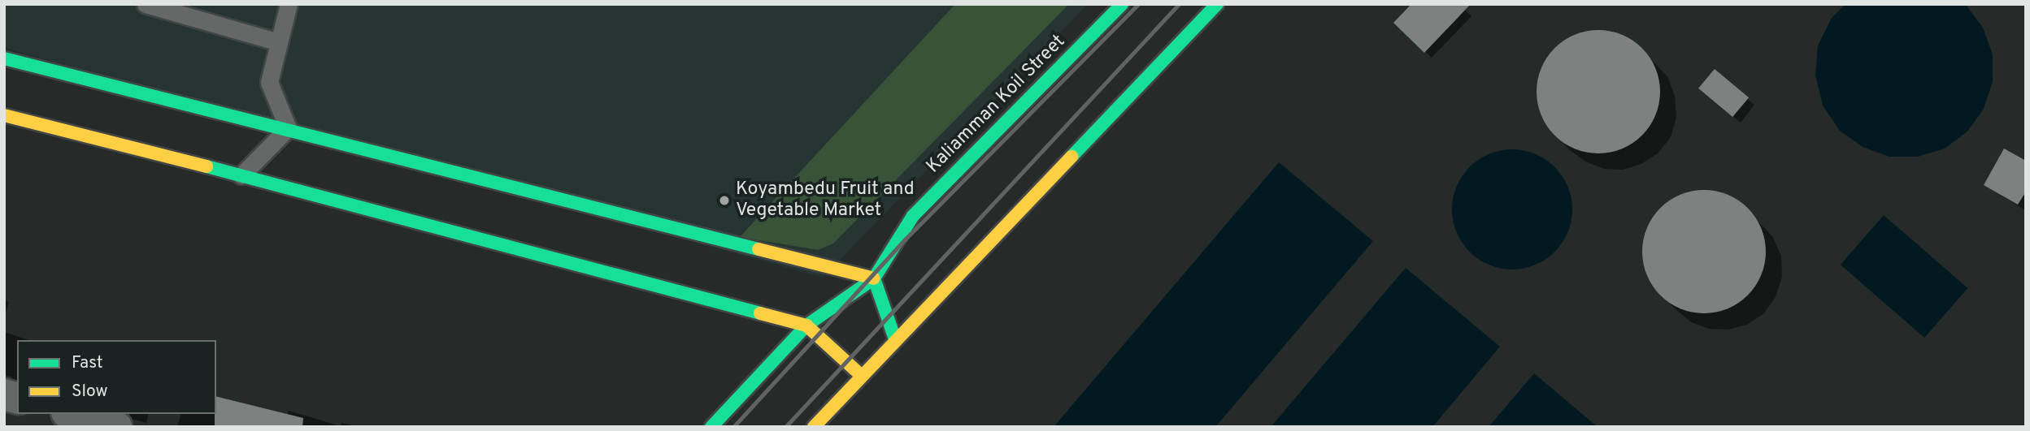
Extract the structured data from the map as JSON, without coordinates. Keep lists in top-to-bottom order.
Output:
{
  "streets": {
    "street": ["Kaliamman Koil Street"]
  },
  "places": ["Koyambedu Fruit and Vegetable Market"],
  "legend": ["Fast", "Slow"]
}
